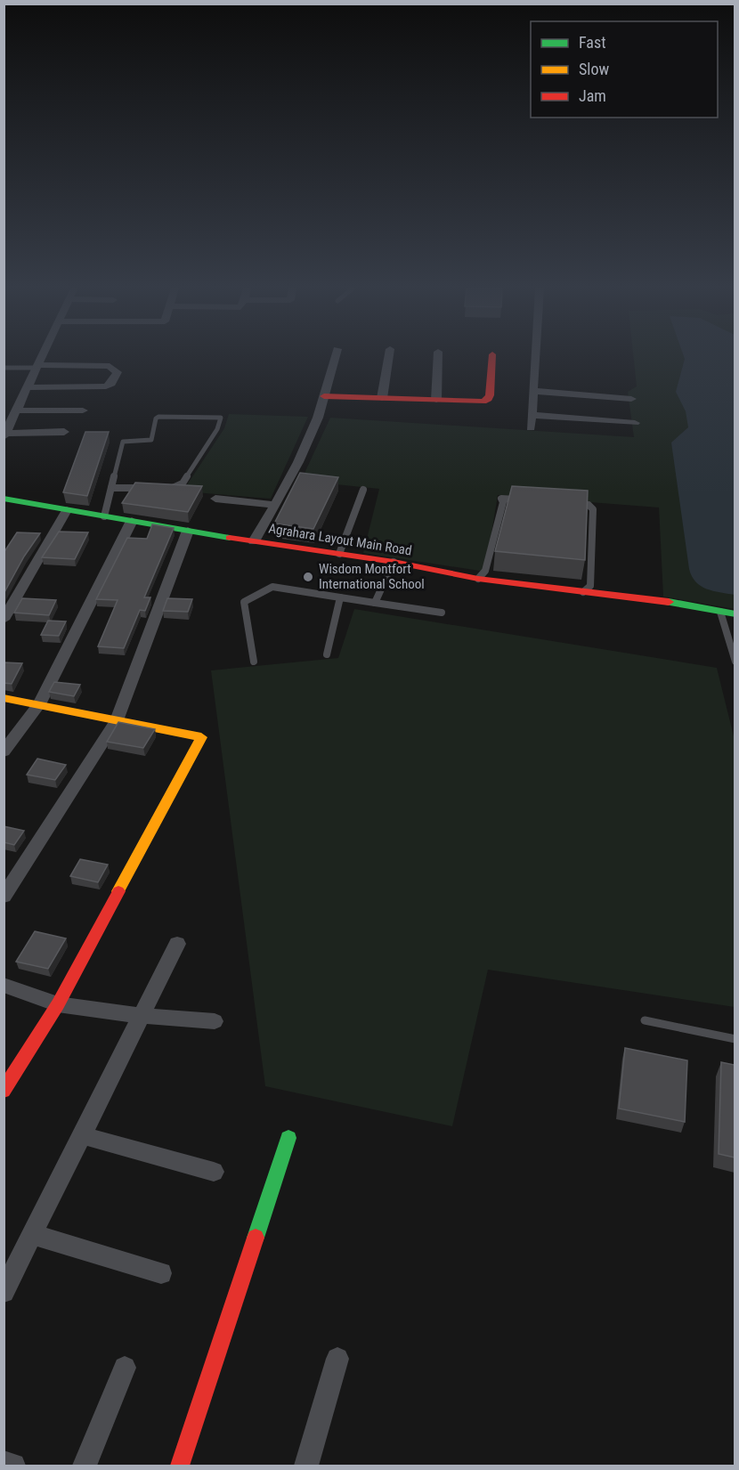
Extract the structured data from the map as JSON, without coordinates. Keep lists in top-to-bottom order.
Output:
{
  "streets": {
    "street": ["Agrahara Layout Main Road"]
  },
  "places": ["Wisdom Montfort International School"],
  "legend": ["Fast", "Slow", "Jam"]
}
